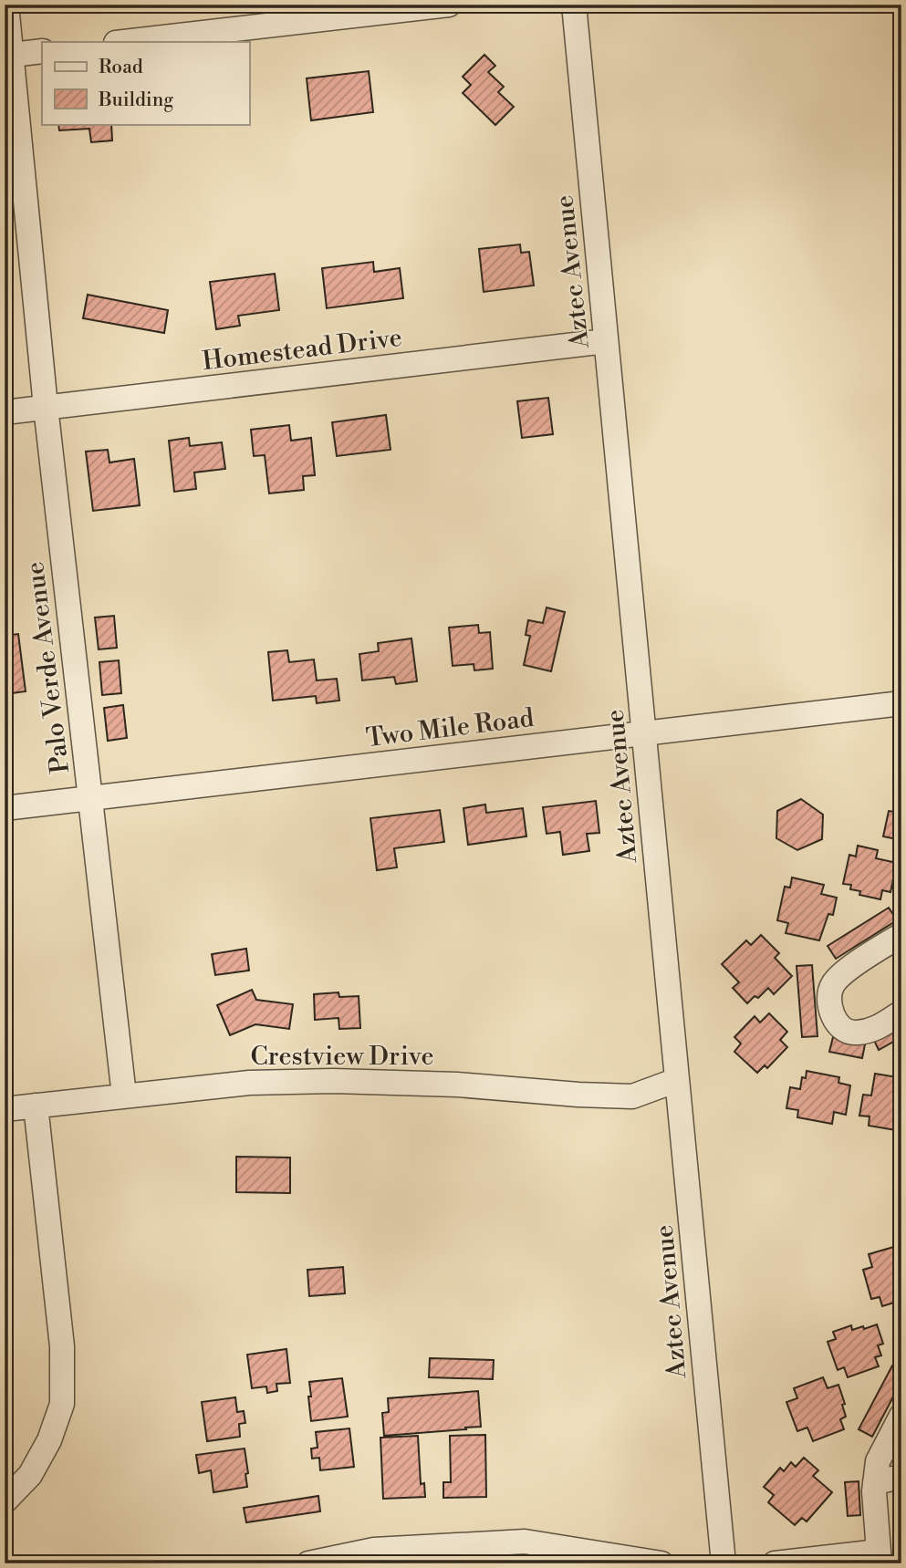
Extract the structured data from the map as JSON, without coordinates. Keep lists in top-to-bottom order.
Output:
{
  "streets": {
    "street": [
      "Aztec Avenue",
      "Homestead Drive",
      "Palo Verde Avenue",
      "Two Mile Road",
      "Crestview Drive"
    ]
  },
  "crossings": [
    ["Aztec Avenue", "Homestead Drive"],
    ["Aztec Avenue", "Two Mile Road"],
    ["Aztec Avenue", "Crestview Drive"],
    ["Homestead Drive", "Palo Verde Avenue"],
    ["Palo Verde Avenue", "Two Mile Road"],
    ["Palo Verde Avenue", "Crestview Drive"]
  ],
  "legend": ["Road", "Building"]
}
